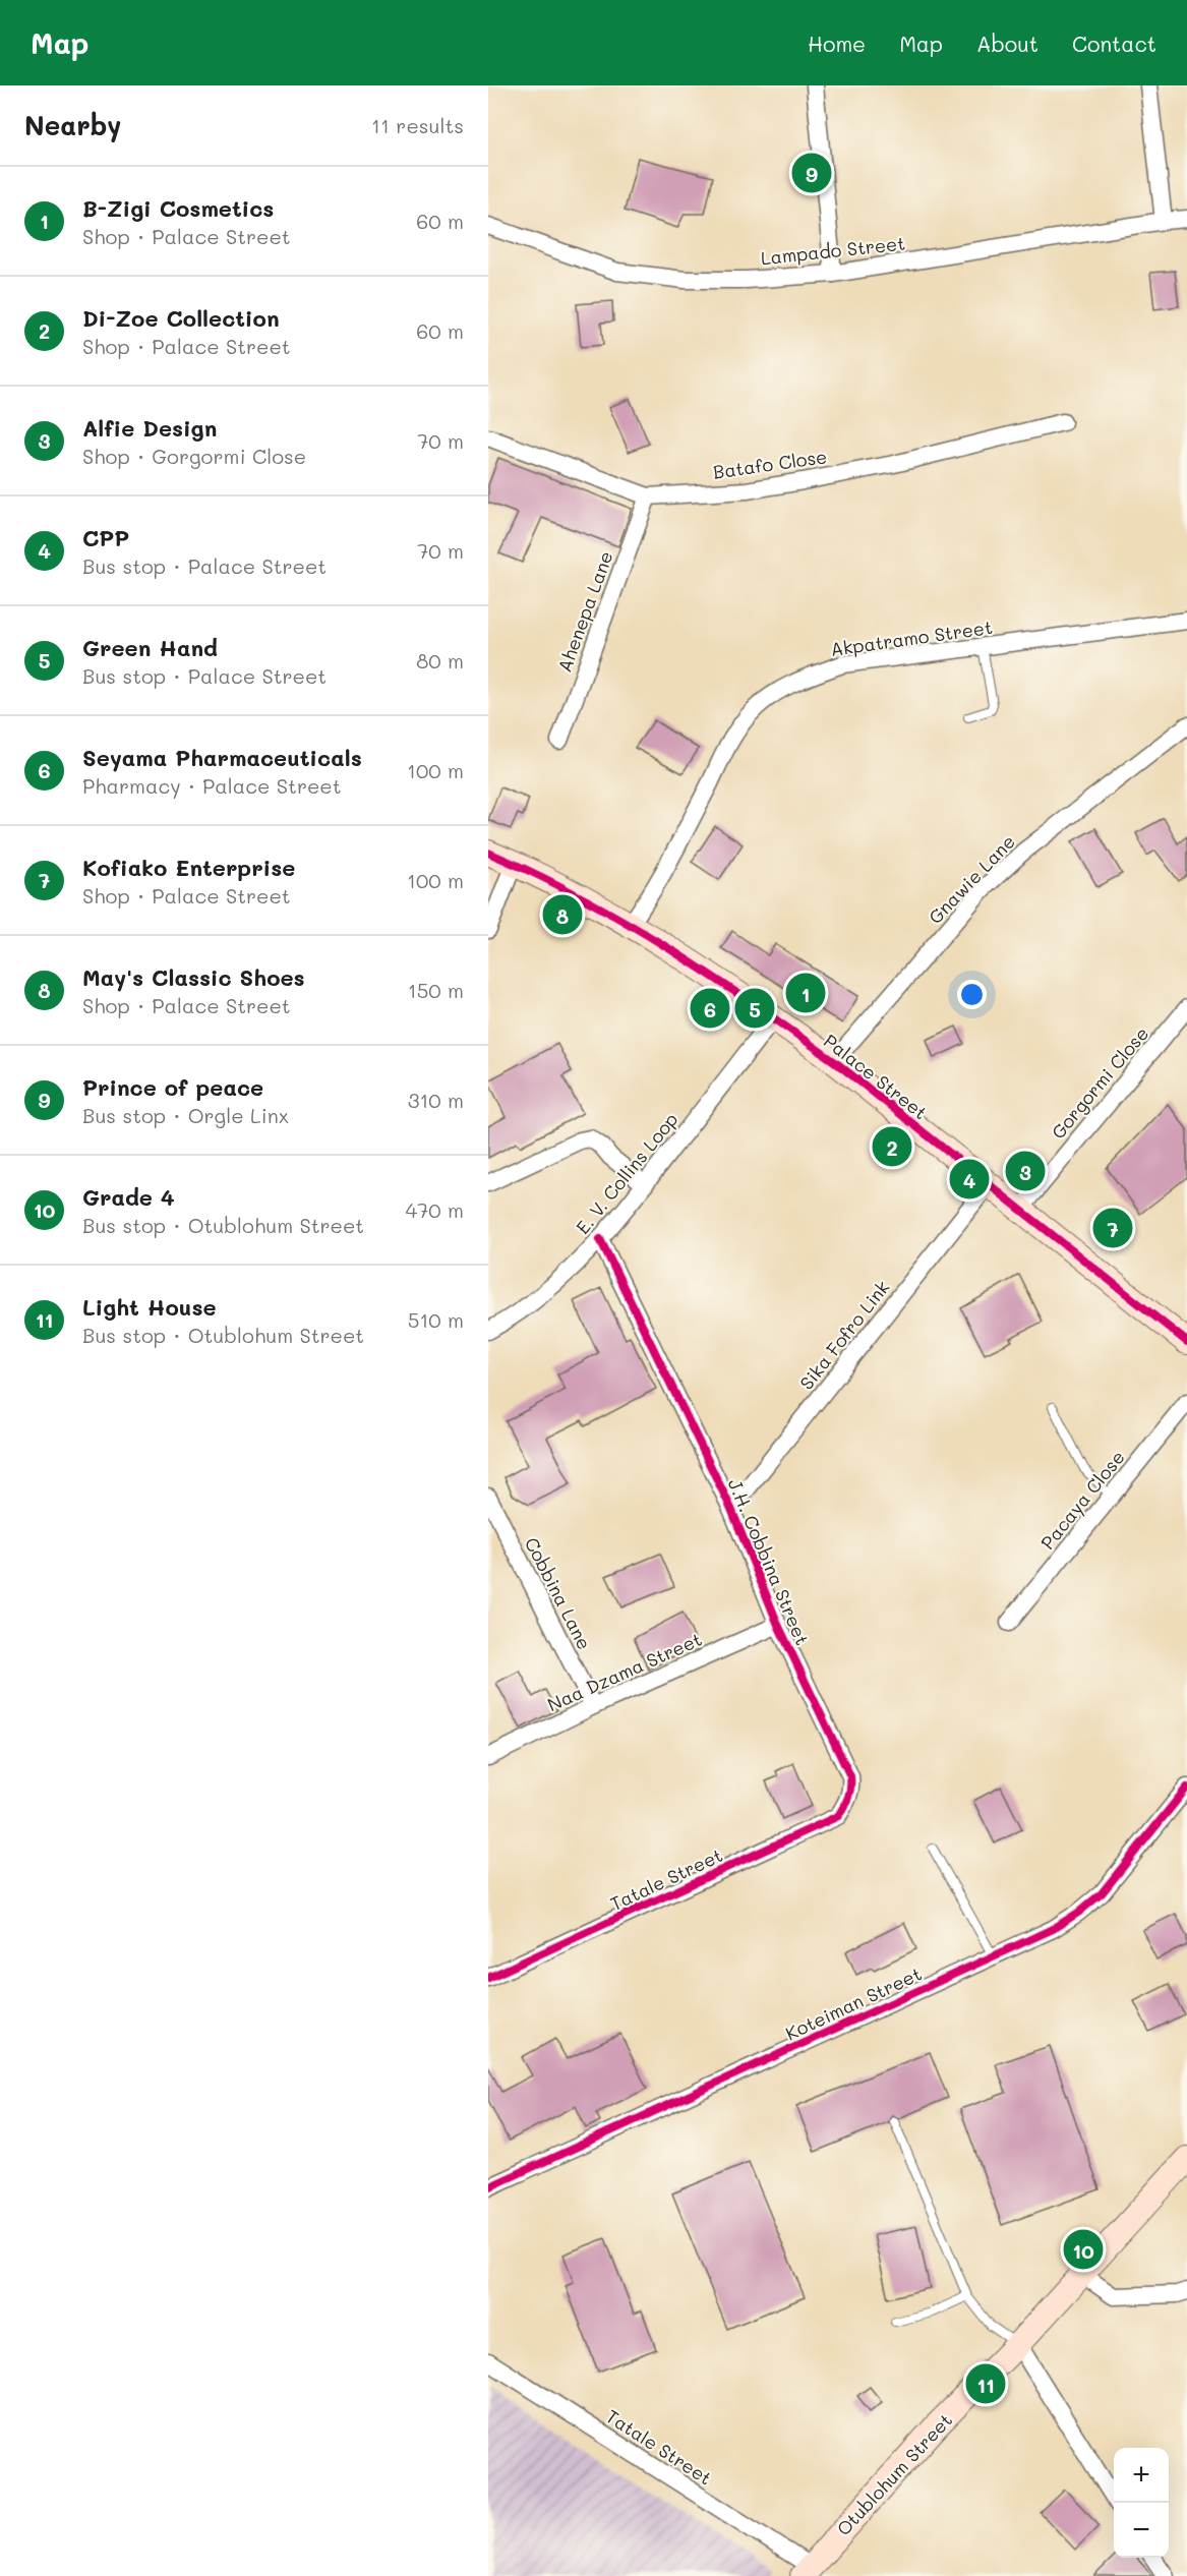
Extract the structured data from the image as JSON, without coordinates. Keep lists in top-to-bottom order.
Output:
{
  "streets": {
    "street": [
      "Lampado Street",
      "Batafo Close",
      "Ahenepa Lane",
      "Akpatramo Street",
      "Gnawie Lane",
      "Palace Street",
      "Gorgormi Close",
      "E. V. Collins Loop",
      "Sika Fofro Link",
      "Pacaya Close",
      "J.H. Cobbina Street",
      "Cobbina Lane",
      "Naa Dzama Street",
      "Tatale Street",
      "Koteiman Street",
      "Otublohum Street"
    ]
  },
  "crossings": [
    ["Batafo Close", "Ahenepa Lane"],
    ["Akpatramo Street", "Palace Street"],
    ["Gnawie Lane", "Palace Street"],
    ["Palace Street", "Gorgormi Close"],
    ["Palace Street", "E. V. Collins Loop"],
    ["Palace Street", "Sika Fofro Link"],
    ["E. V. Collins Loop", "J.H. Cobbina Street"],
    ["Sika Fofro Link", "J.H. Cobbina Street"],
    ["J.H. Cobbina Street", "Naa Dzama Street"],
    ["J.H. Cobbina Street", "Tatale Street"],
    ["Cobbina Lane", "Naa Dzama Street"],
    ["Tatale Street", "Otublohum Street"]
  ],
  "page": {
    "header": "Map",
    "nav": [
      "Home",
      "Map",
      "About",
      "Contact"
    ],
    "heading": ["Nearby", "11 results"],
    "pins": [
      "9",
      "8",
      "1",
      "5",
      "6",
      "2",
      "3",
      "4",
      "7",
      "10",
      "11"
    ],
    "list": [
      {
        "mark": "1",
        "name": "B-Zigi Cosmetics",
        "note": "Shop · Palace Street",
        "value": "60 m"
      },
      {
        "mark": "2",
        "name": "Di-Zoe Collection",
        "note": "Shop · Palace Street",
        "value": "60 m"
      },
      {
        "mark": "3",
        "name": "Alfie Design",
        "note": "Shop · Gorgormi Close",
        "value": "70 m"
      },
      {
        "mark": "4",
        "name": "CPP",
        "note": "Bus stop · Palace Street",
        "value": "70 m"
      },
      {
        "mark": "5",
        "name": "Green Hand",
        "note": "Bus stop · Palace Street",
        "value": "80 m"
      },
      {
        "mark": "6",
        "name": "Seyama Pharmaceuticals",
        "note": "Pharmacy · Palace Street",
        "value": "100 m"
      },
      {
        "mark": "7",
        "name": "Kofiako Enterprise",
        "note": "Shop · Palace Street",
        "value": "100 m"
      },
      {
        "mark": "8",
        "name": "May's Classic Shoes",
        "note": "Shop · Palace Street",
        "value": "150 m"
      },
      {
        "mark": "9",
        "name": "Prince of peace",
        "note": "Bus stop · Orgle Linx",
        "value": "310 m"
      },
      {
        "mark": "10",
        "name": "Grade 4",
        "note": "Bus stop · Otublohum Street",
        "value": "470 m"
      },
      {
        "mark": "11",
        "name": "Light House",
        "note": "Bus stop · Otublohum Street",
        "value": "510 m"
      }
    ],
    "map_buttons": ["+", "−"]
  }
}
